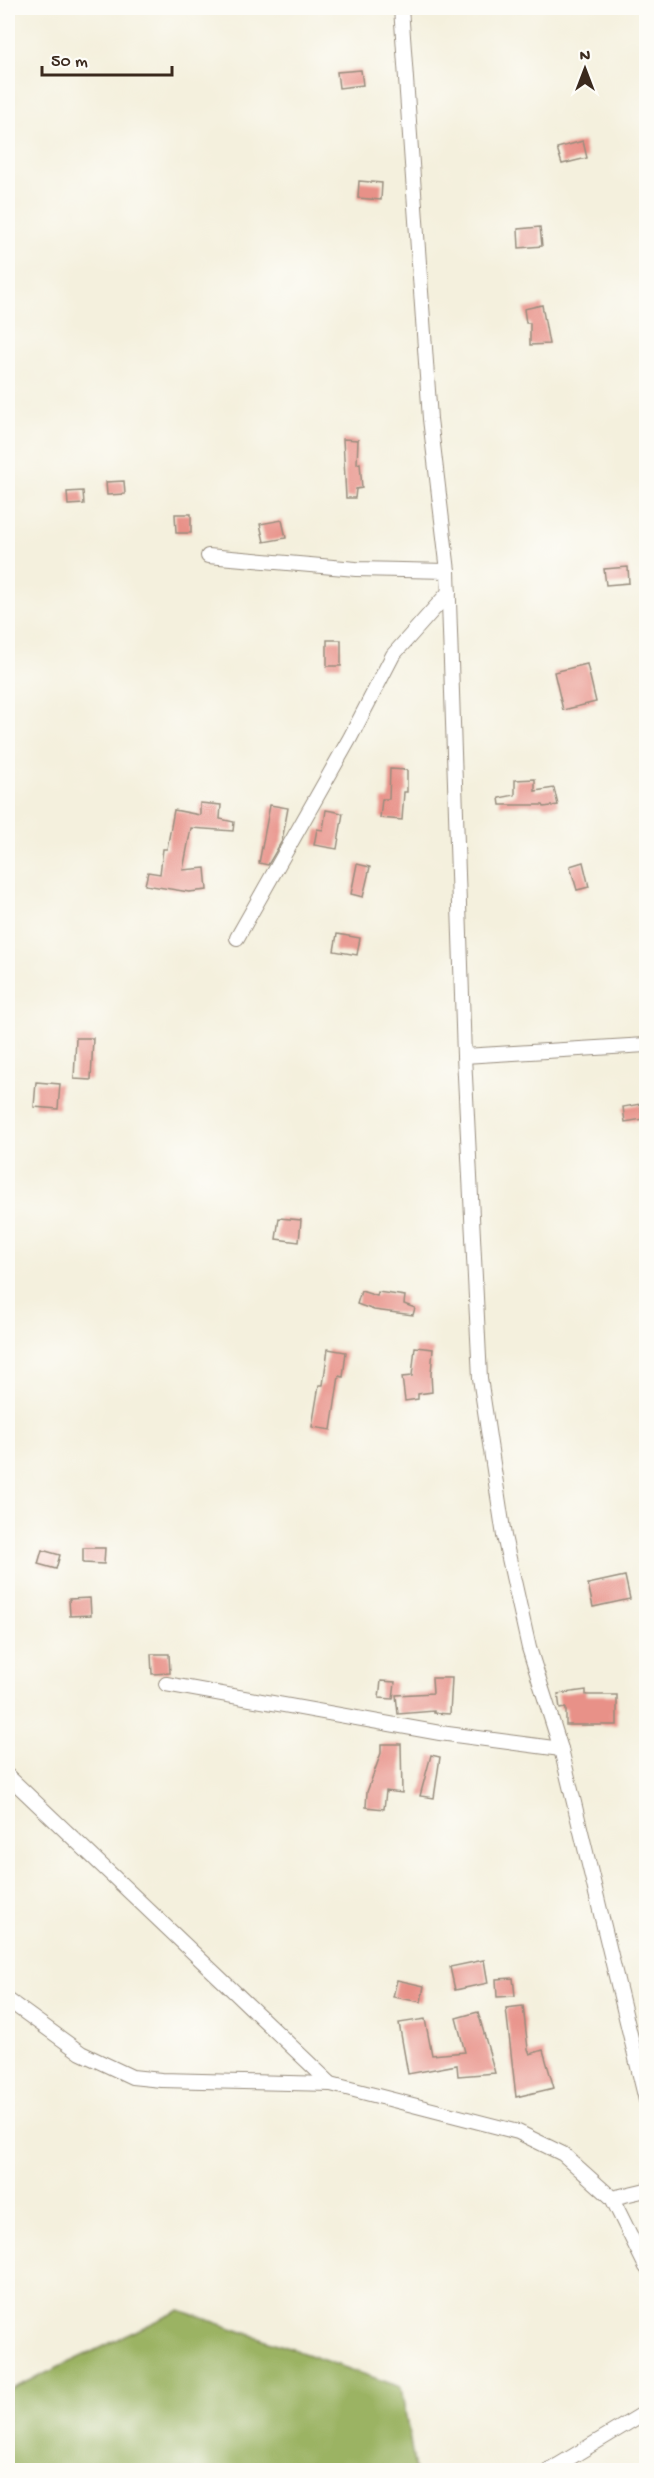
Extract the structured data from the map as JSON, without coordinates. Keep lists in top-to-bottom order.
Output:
{
  "scale_bar": "50 m",
  "north": "top"
}
